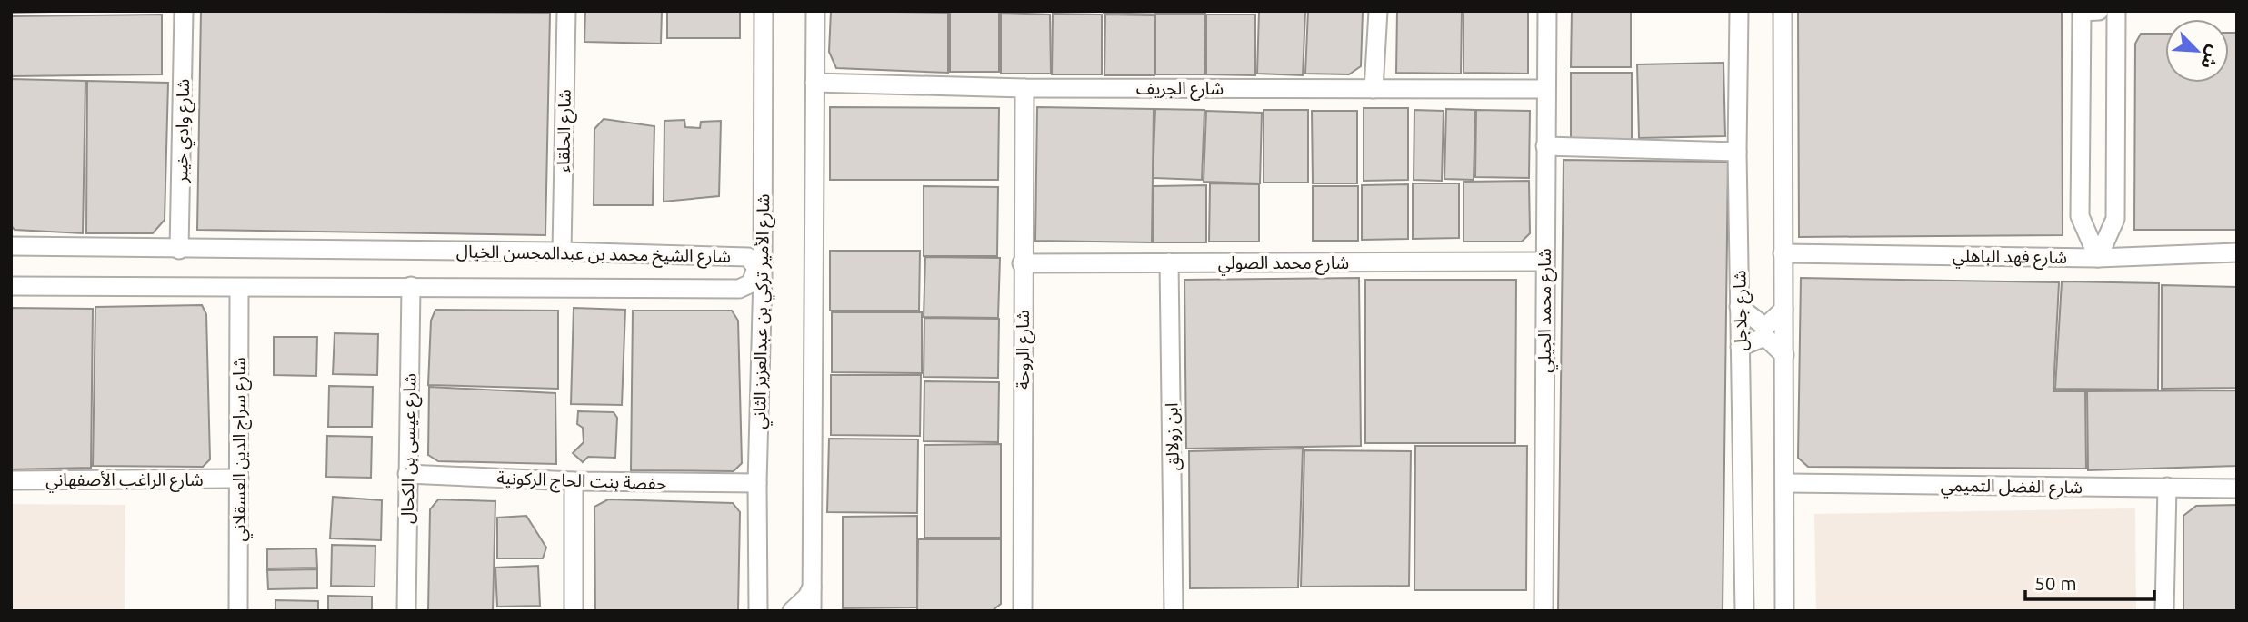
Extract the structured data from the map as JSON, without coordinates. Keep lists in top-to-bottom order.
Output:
{
  "streets": {
    "street": [
      "شارع الجريف",
      "شارع وادي خيبر",
      "شارع الحلقاء",
      "شارع الشيخ محمد بن عبدالمحسن الخيال",
      "شارع فهد الباهلي",
      "شارع محمد الصولي",
      "شارع محمد الجيلي",
      "شارع جلاجل",
      "شارع الأمير تركي بن عبدالعزيز الثاني",
      "شارع الروحة",
      "ابن زولالق",
      "شارع عيسى بن الكحال",
      "شارع سراج الدين العسقلاني",
      "شارع الراغب الأصفهاني",
      "حفصة بنت الحاج الركونية",
      "شارع الفضل التميمي"
    ]
  },
  "crossings": [
    ["شارع الجريف", "شارع محمد الجيلي"],
    ["شارع الجريف", "شارع الروحة"],
    ["شارع وادي خيبر", "شارع الشيخ محمد بن عبدالمحسن الخيال"],
    ["شارع الحلقاء", "شارع الشيخ محمد بن عبدالمحسن الخيال"],
    ["شارع الشيخ محمد بن عبدالمحسن الخيال", "شارع عيسى بن الكحال"],
    ["شارع الشيخ محمد بن عبدالمحسن الخيال", "شارع سراج الدين العسقلاني"],
    ["شارع محمد الصولي", "شارع محمد الجيلي"],
    ["شارع محمد الصولي", "شارع الروحة"],
    ["شارع محمد الصولي", "ابن زولالق"],
    ["شارع الأمير تركي بن عبدالعزيز الثاني", "حفصة بنت الحاج الركونية"],
    ["شارع عيسى بن الكحال", "حفصة بنت الحاج الركونية"],
    ["شارع سراج الدين العسقلاني", "شارع الراغب الأصفهاني"]
  ],
  "scale_bar": "50 m",
  "north": "bottom right"
}
